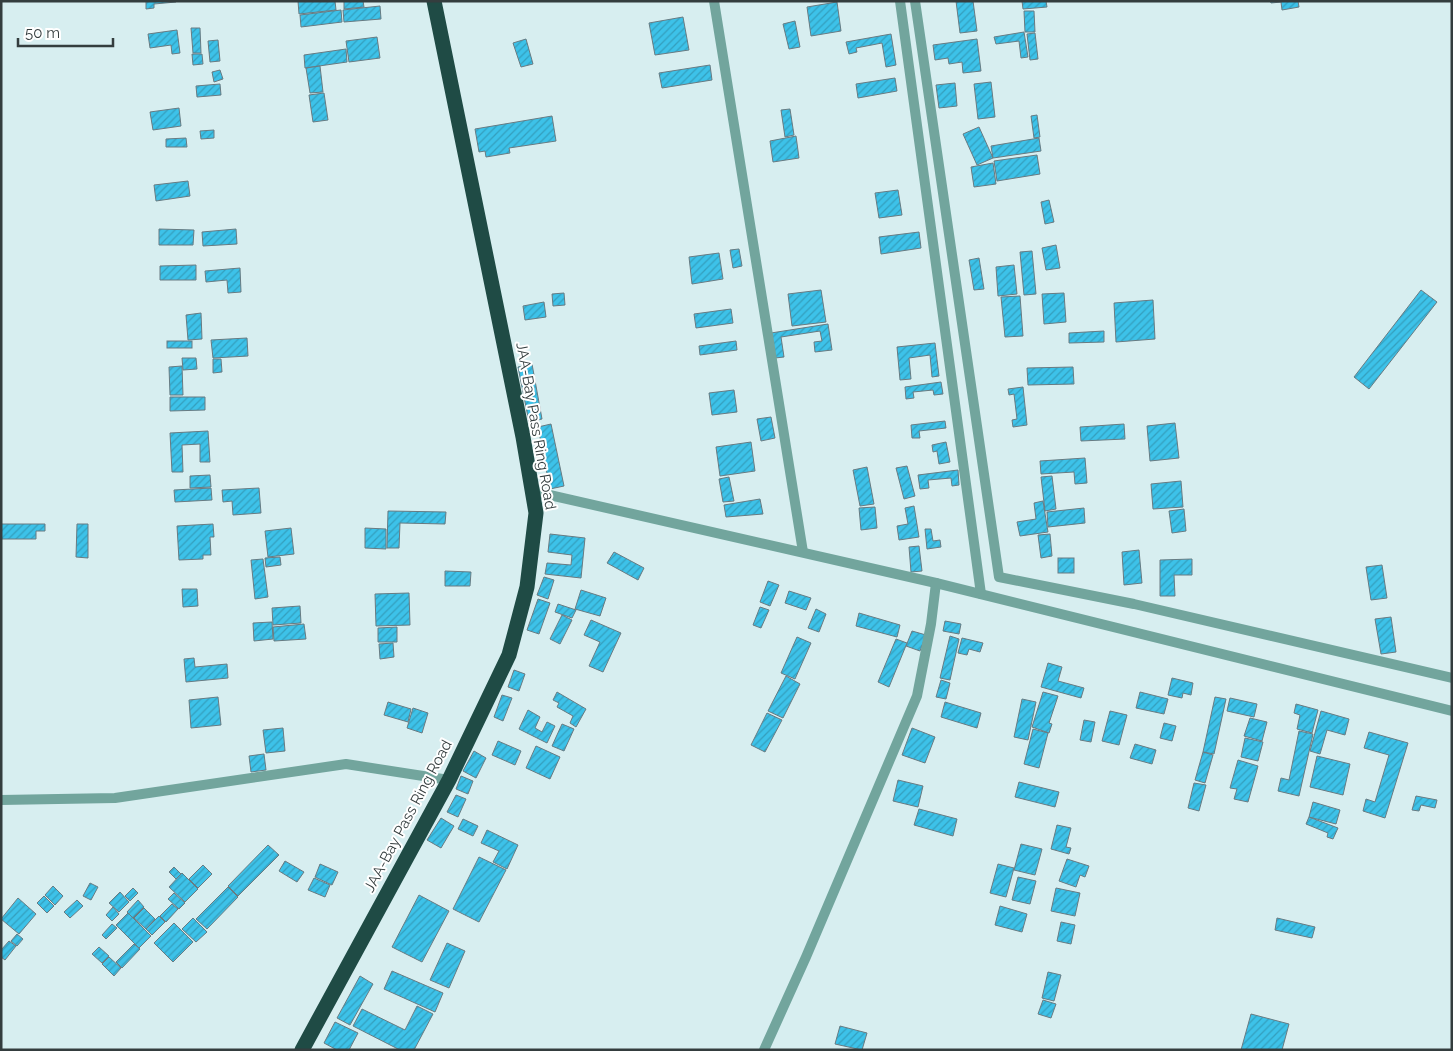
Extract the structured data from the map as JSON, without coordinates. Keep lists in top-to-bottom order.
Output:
{
  "streets": {
    "highway": ["JAA-Bay Pass Ring Road"]
  },
  "scale_bar": "50 m"
}
